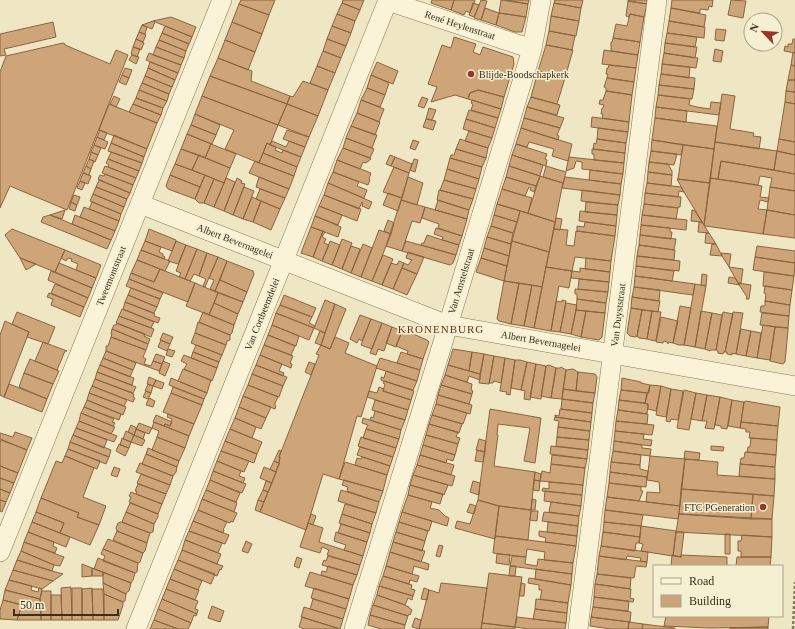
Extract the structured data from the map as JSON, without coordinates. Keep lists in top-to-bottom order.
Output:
{
  "streets": {
    "street": [
      "René Heylenstraat",
      "Albert Bevernagelei",
      "Tweemontstraat",
      "Van Amstelstraat",
      "Van Cortbeemdelei",
      "Van Duyststraat"
    ]
  },
  "crossings": [
    ["René Heylenstraat", "Van Amstelstraat"],
    ["René Heylenstraat", "Van Cortbeemdelei"],
    ["Albert Bevernagelei", "Tweemontstraat"],
    ["Albert Bevernagelei", "Van Amstelstraat"],
    ["Albert Bevernagelei", "Van Cortbeemdelei"],
    ["Albert Bevernagelei", "Van Duyststraat"]
  ],
  "districts": ["KRONENBURG"],
  "places": ["Blijde-Boodschapkerk", "FTC PGeneration"],
  "legend": ["Road", "Building"],
  "scale_bar": "50 m",
  "north": "top left"
}
